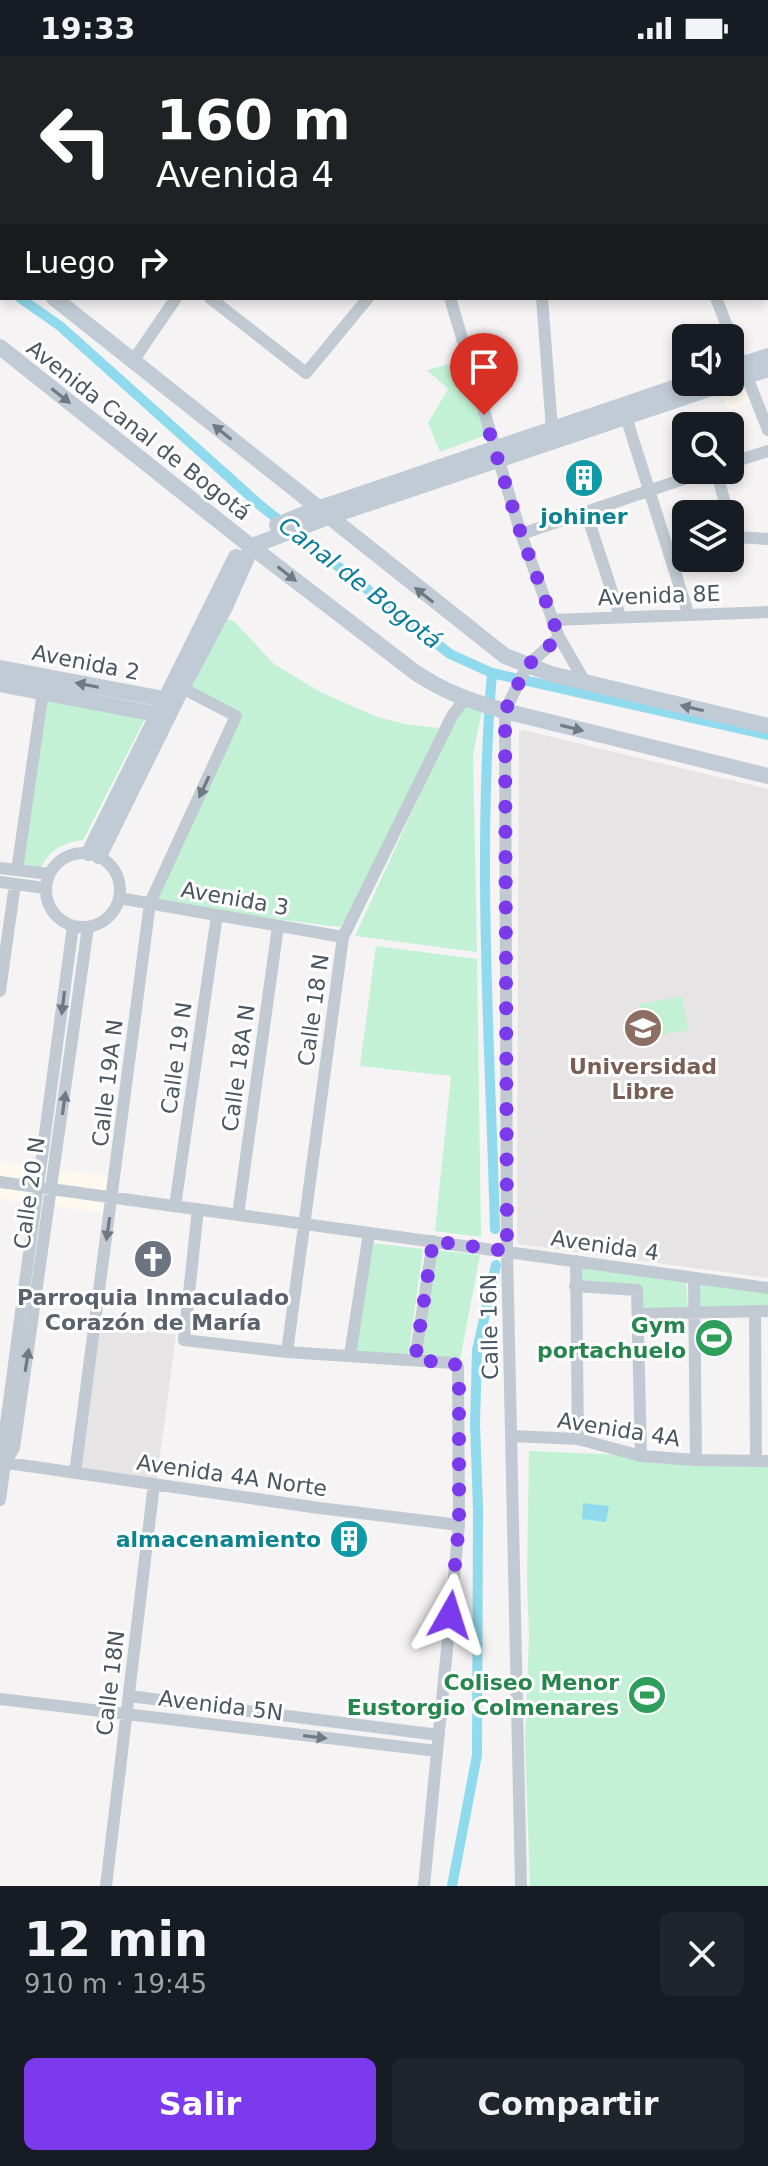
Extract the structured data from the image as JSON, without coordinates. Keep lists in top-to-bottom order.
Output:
{
  "streets": {
    "street": [
      "Avenida Canal de Bogotá",
      "Avenida 8E",
      "Avenida 2",
      "Avenida 3",
      "Calle 18 N",
      "Calle 19 N",
      "Calle 18A N",
      "Calle 19A N",
      "Calle 20 N",
      "Avenida 4",
      "Calle 16N",
      "Avenida 4A",
      "Avenida 4A Norte",
      "Calle 18N",
      "Avenida 5N"
    ]
  },
  "crossings": [
    ["Avenida Canal de Bogotá", "Calle 18 N"],
    ["Avenida Canal de Bogotá", "Calle 16N"],
    ["Avenida 3", "Calle 18 N"],
    ["Avenida 3", "Calle 19 N"],
    ["Avenida 3", "Calle 18A N"],
    ["Avenida 3", "Calle 19A N"],
    ["Avenida 3", "Calle 20 N"],
    ["Calle 18 N", "Avenida 4"],
    ["Calle 19 N", "Avenida 4"],
    ["Calle 18A N", "Avenida 4"],
    ["Calle 19A N", "Avenida 4"],
    ["Calle 19A N", "Avenida 4A Norte"],
    ["Calle 20 N", "Avenida 4"],
    ["Calle 20 N", "Avenida 4A Norte"],
    ["Avenida 4", "Calle 16N"],
    ["Calle 16N", "Avenida 4A"],
    ["Avenida 4A Norte", "Calle 18N"],
    ["Calle 18N", "Avenida 5N"]
  ],
  "water": ["Canal de Bogotá"],
  "places": {
    "building": ["johiner", "almacenamiento"],
    "school or university": ["Universidad Libre"],
    "church": ["Parroquia Inmaculado Corazón de María"],
    "sports": ["Gym portachuelo", "Coliseo Menor Eustorgio Colmenares"]
  },
  "page": {
    "status": "19:33",
    "turn": ["160 m", "Avenida 4"],
    "then": "Luego",
    "heading": ["12 min", "910 m · 19:45"],
    "buttons": ["Salir", "Compartir"]
  }
}
